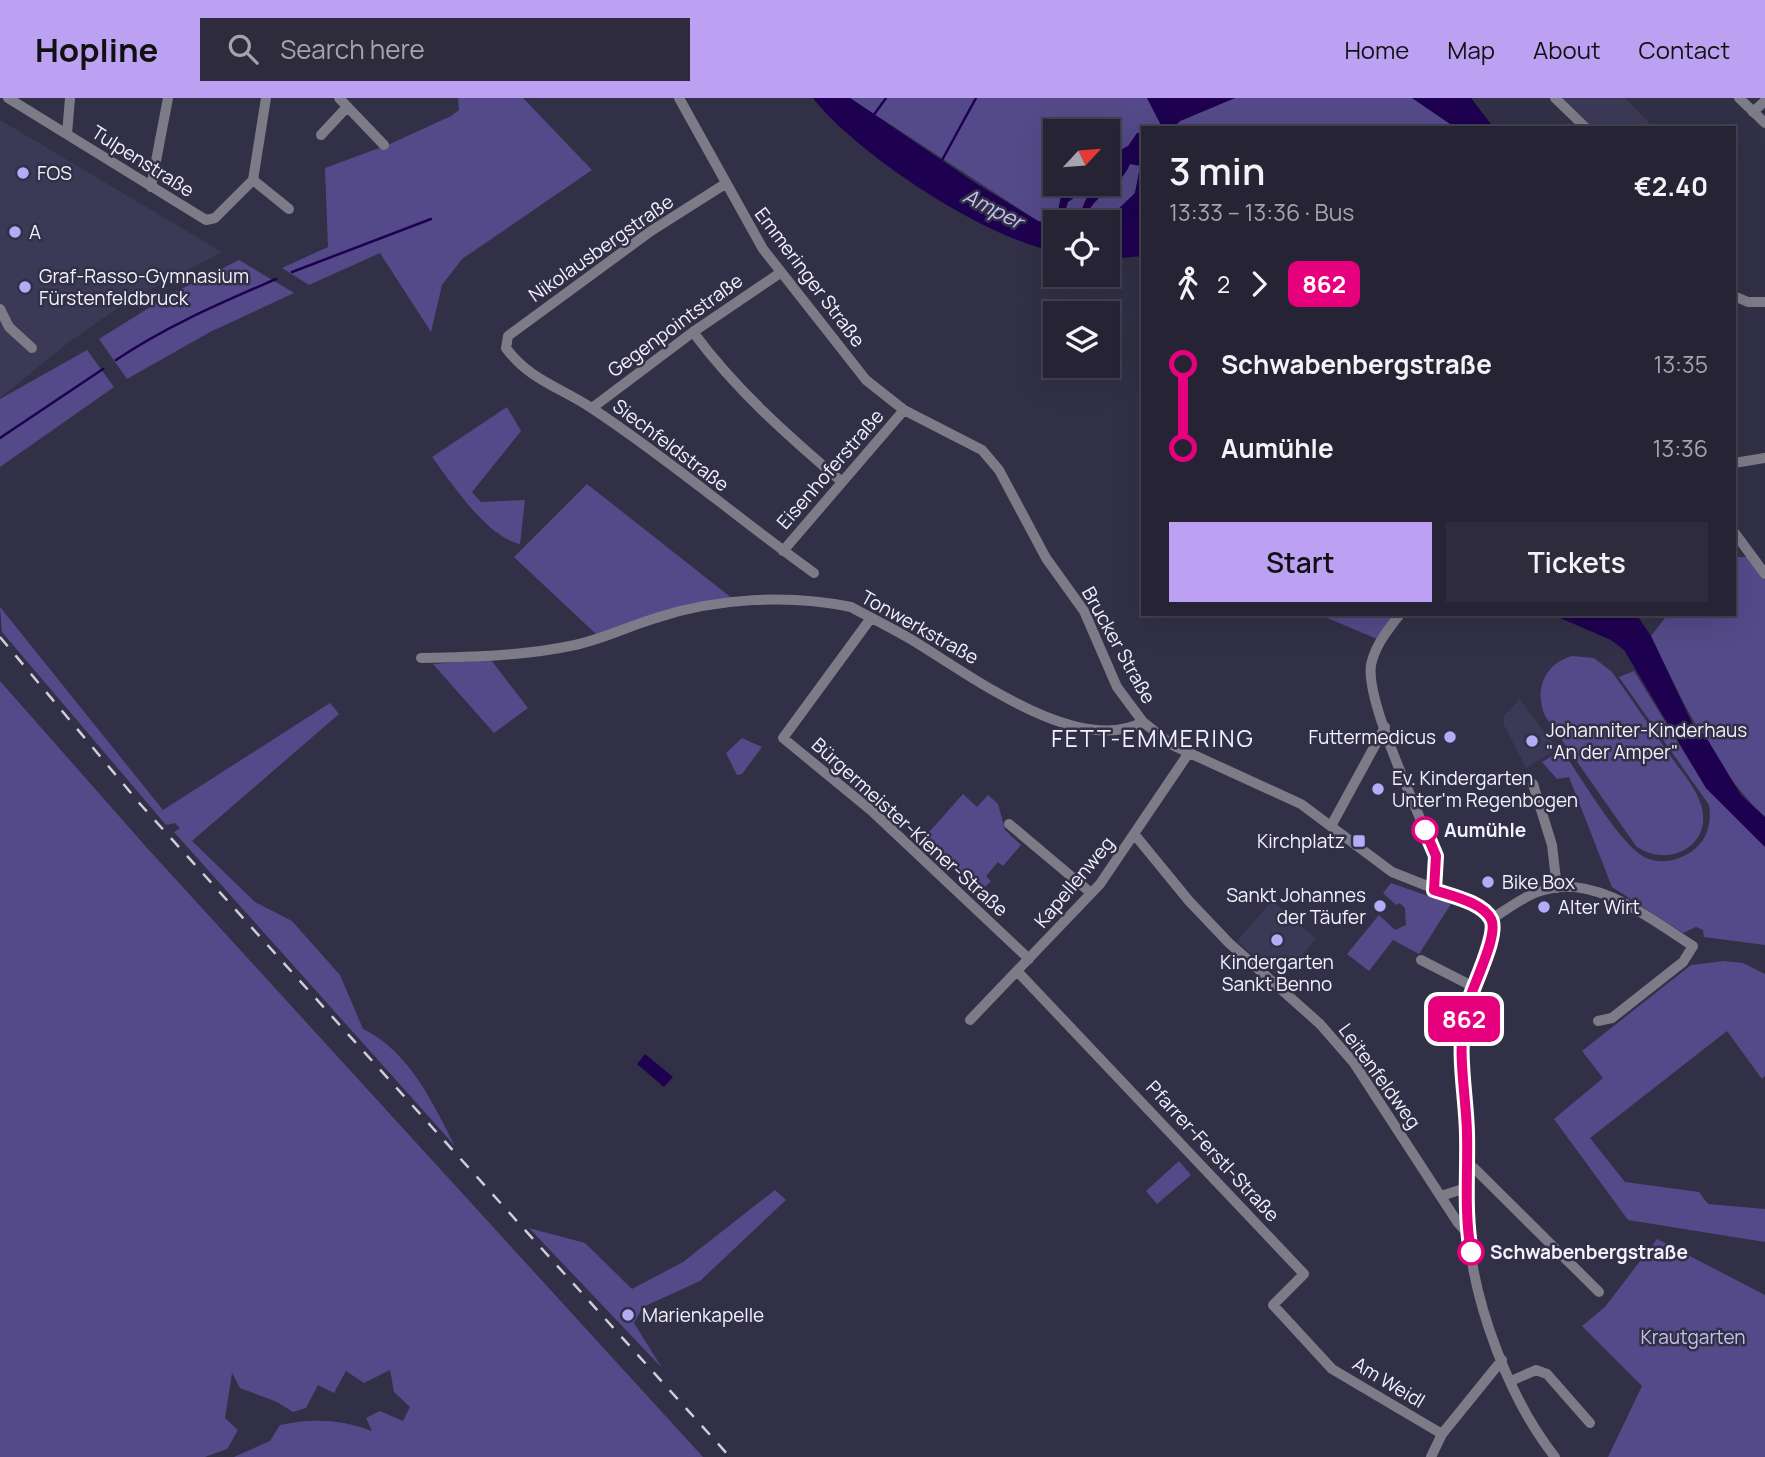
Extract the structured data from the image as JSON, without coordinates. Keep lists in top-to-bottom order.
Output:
{
  "streets": {
    "street": [
      "Tulpenstraße",
      "Nikolausbergstraße",
      "Emmeringer Straße",
      "Gegenpointstraße",
      "Siechfeldstraße",
      "Eisenhoferstraße",
      "Tonwerkstraße",
      "Brucker Straße",
      "Bürgermeister-Kiener-Straße",
      "Kapellenweg",
      "Leitenfeldweg",
      "Pfarrer-Ferstl-Straße",
      "Am Weidl"
    ]
  },
  "crossings": [
    ["Nikolausbergstraße", "Emmeringer Straße"],
    ["Nikolausbergstraße", "Siechfeldstraße"],
    ["Emmeringer Straße", "Gegenpointstraße"],
    ["Emmeringer Straße", "Eisenhoferstraße"],
    ["Emmeringer Straße", "Brucker Straße"],
    ["Gegenpointstraße", "Siechfeldstraße"],
    ["Siechfeldstraße", "Eisenhoferstraße"],
    ["Tonwerkstraße", "Brucker Straße"],
    ["Tonwerkstraße", "Bürgermeister-Kiener-Straße"],
    ["Brucker Straße", "Kapellenweg"],
    ["Bürgermeister-Kiener-Straße", "Kapellenweg"],
    ["Kapellenweg", "Leitenfeldweg"],
    ["Kapellenweg", "Pfarrer-Ferstl-Straße"],
    ["Pfarrer-Ferstl-Straße", "Am Weidl"]
  ],
  "districts": ["FETT-EMMERING"],
  "water": ["Amper"],
  "parks": ["Krautgarten"],
  "places": {
    "other": [
      "FOS",
      "A",
      "Graf-Rasso-Gymnasium Fürstenfeldbruck",
      "Futtermedicus",
      "Johanniter-Kinderhaus \"An der Amper\"",
      "Ev. Kindergarten Unter'm Regenbogen",
      "Aumühle",
      "Bike Box",
      "Sankt Johannes der Täufer",
      "Alter Wirt",
      "Kindergarten Sankt Benno",
      "Schwabenbergstraße",
      "Marienkapelle"
    ],
    "transit": ["Kirchplatz"]
  },
  "lines": ["bus line 862"],
  "north": "top right",
  "page": {
    "header": "Hopline",
    "search": "Search here",
    "nav": [
      "Home",
      "Map",
      "About",
      "Contact"
    ],
    "on_map": "862",
    "heading": ["3 min", "13:33 – 13:36 · Bus", "€2.40"],
    "legs": ["2", "862"],
    "list": [
      {
        "name": "Schwabenbergstraße",
        "value": "13:35"
      },
      {
        "name": "Aumühle",
        "value": "13:36"
      }
    ],
    "buttons": ["Start", "Tickets"]
  }
}
